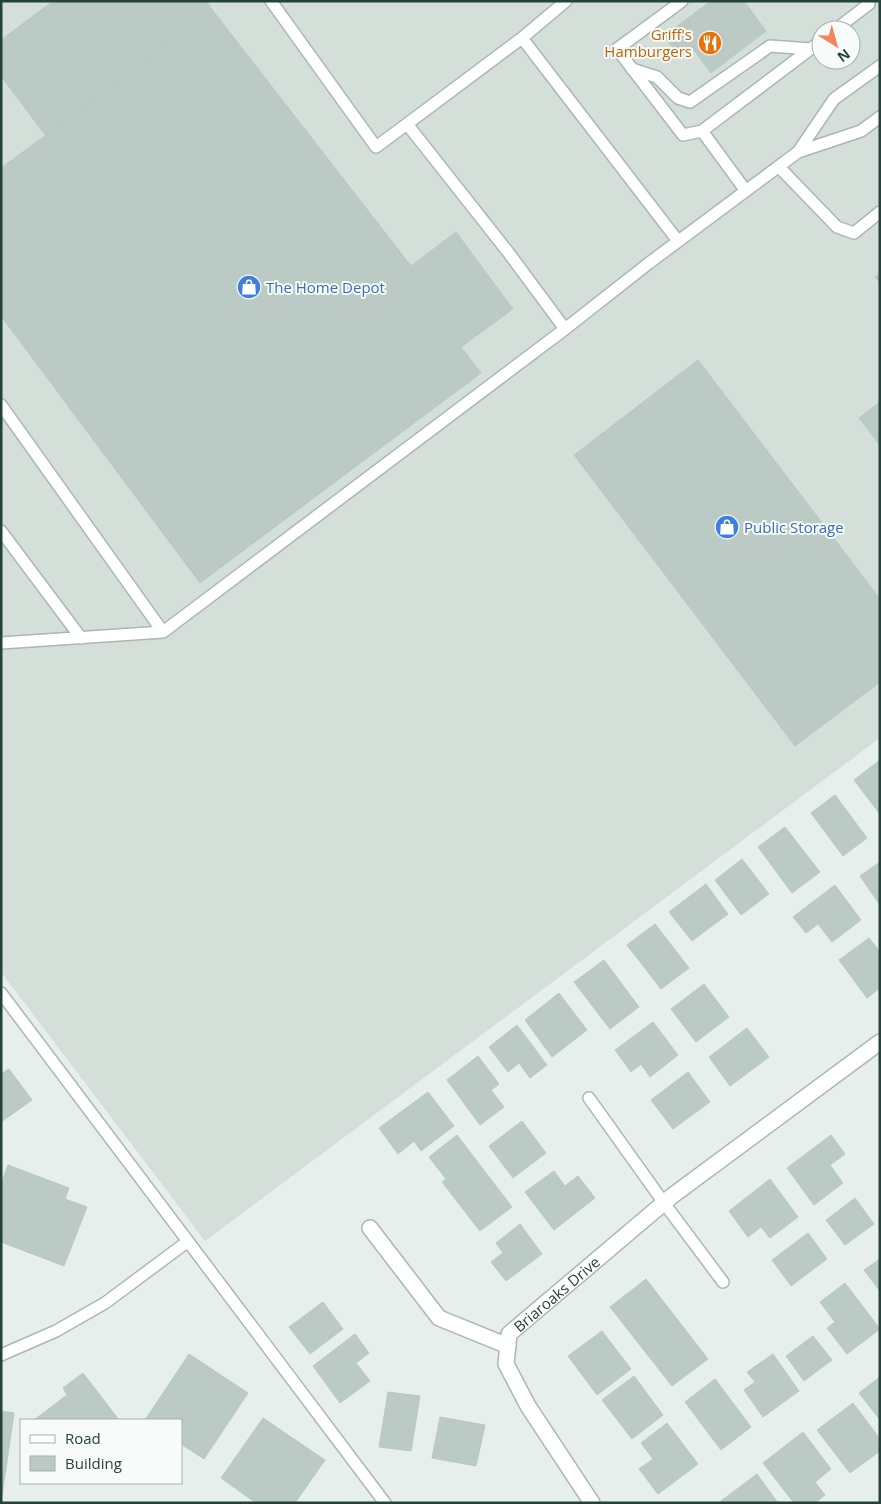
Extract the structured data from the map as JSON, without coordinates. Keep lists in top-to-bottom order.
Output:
{
  "streets": {
    "street": ["Briaroaks Drive"]
  },
  "places": {
    "restaurant": ["Griff's Hamburgers"],
    "shop": ["The Home Depot", "Public Storage"]
  },
  "legend": ["Road", "Building"],
  "north": "bottom right"
}
